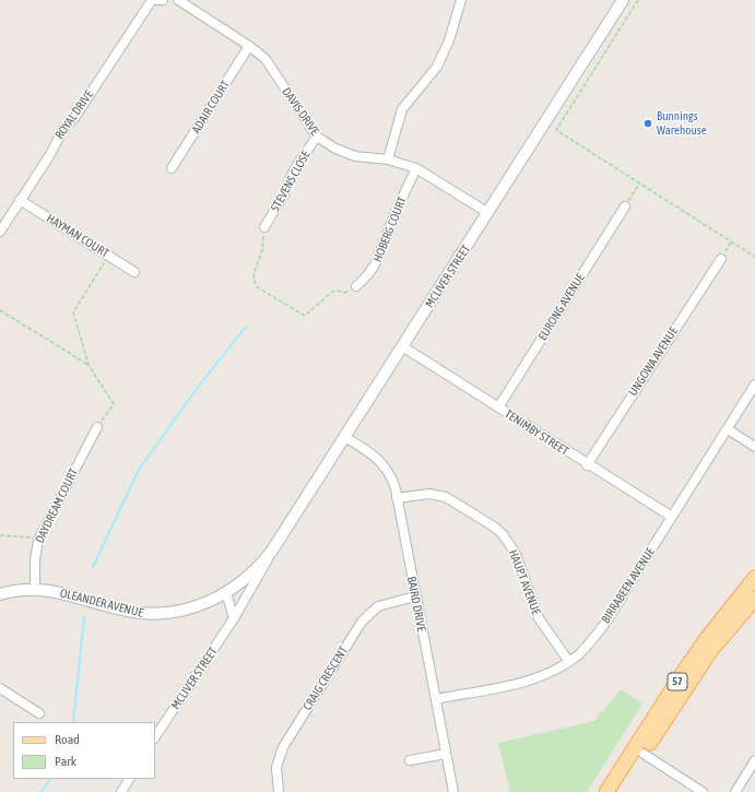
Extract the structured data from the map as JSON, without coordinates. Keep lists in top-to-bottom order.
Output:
{
  "streets": {
    "main road": ["57"],
    "street": [
      "ADAIR COURT",
      "DAVIS DRIVE",
      "ROYAL DRIVE",
      "STEVENS CLOSE",
      "HOBERG COURT",
      "HAYMAN COURT",
      "MCLIVER STREET",
      "EURONG AVENUE",
      "UNGOWA AVENUE",
      "TENIMBY STREET",
      "DAYDREAM COURT",
      "HAUPT AVENUE",
      "BIRRABEEN AVENUE",
      "OLEANDER AVENUE",
      "BAIRD DRIVE",
      "CRAIG CRESCENT"
    ]
  },
  "crossings": [
    ["ADAIR COURT", "DAVIS DRIVE"],
    ["DAVIS DRIVE", "STEVENS CLOSE"],
    ["DAVIS DRIVE", "HOBERG COURT"],
    ["DAVIS DRIVE", "MCLIVER STREET"],
    ["ROYAL DRIVE", "HAYMAN COURT"],
    ["MCLIVER STREET", "TENIMBY STREET"],
    ["MCLIVER STREET", "OLEANDER AVENUE"],
    ["MCLIVER STREET", "BAIRD DRIVE"],
    ["EURONG AVENUE", "TENIMBY STREET"],
    ["UNGOWA AVENUE", "TENIMBY STREET"],
    ["TENIMBY STREET", "BIRRABEEN AVENUE"],
    ["DAYDREAM COURT", "OLEANDER AVENUE"],
    ["HAUPT AVENUE", "BIRRABEEN AVENUE"],
    ["HAUPT AVENUE", "BAIRD DRIVE"],
    ["BIRRABEEN AVENUE", "BAIRD DRIVE"],
    ["BAIRD DRIVE", "CRAIG CRESCENT"]
  ],
  "places": ["Bunnings Warehouse"],
  "legend": ["Road", "Park"]
}
